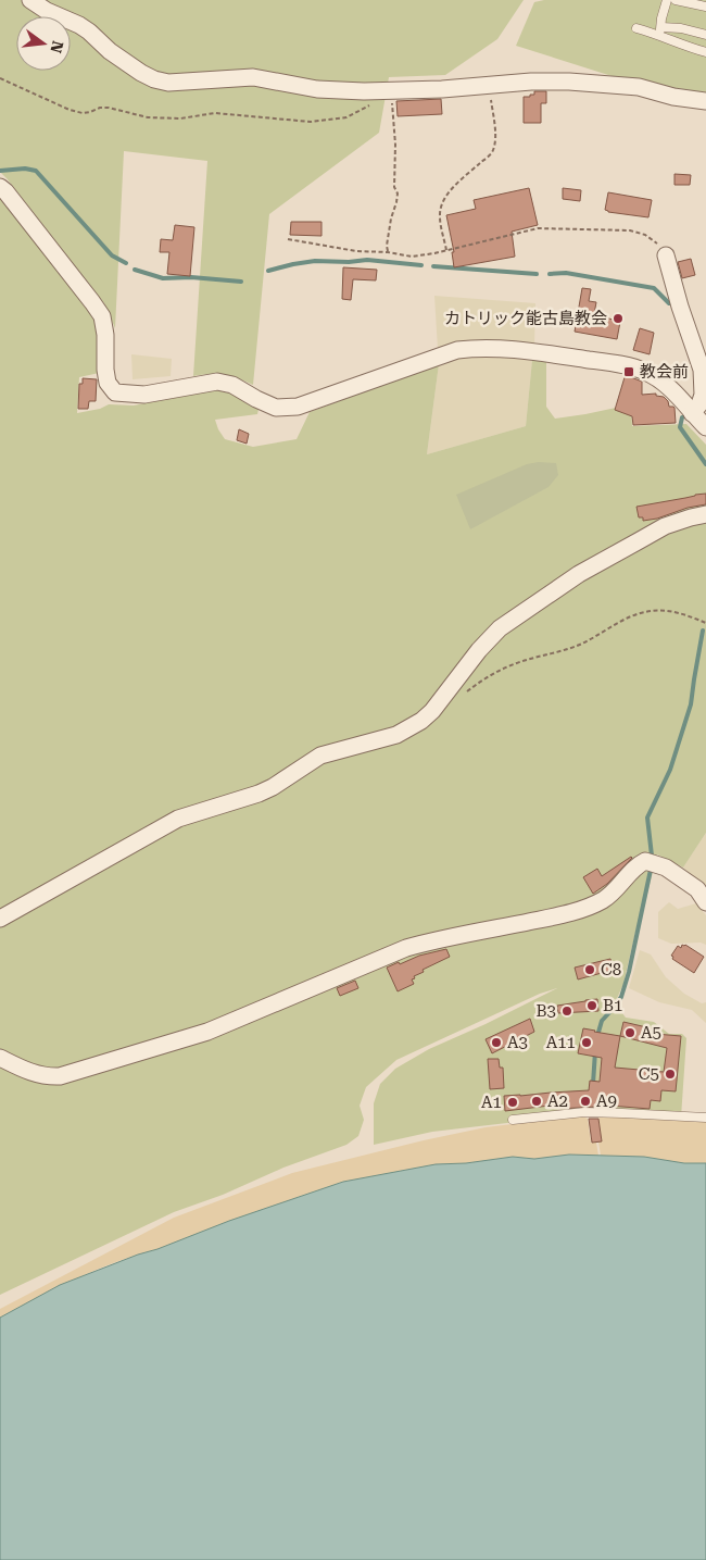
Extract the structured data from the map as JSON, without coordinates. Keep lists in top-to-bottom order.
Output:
{
  "places": {
    "other": [
      "カトリック能古島教会",
      "C8",
      "B1",
      "B3",
      "A5",
      "A3",
      "A11",
      "C5",
      "A2",
      "A9",
      "A1"
    ],
    "transit": ["教会前"]
  },
  "north": "right"
}
